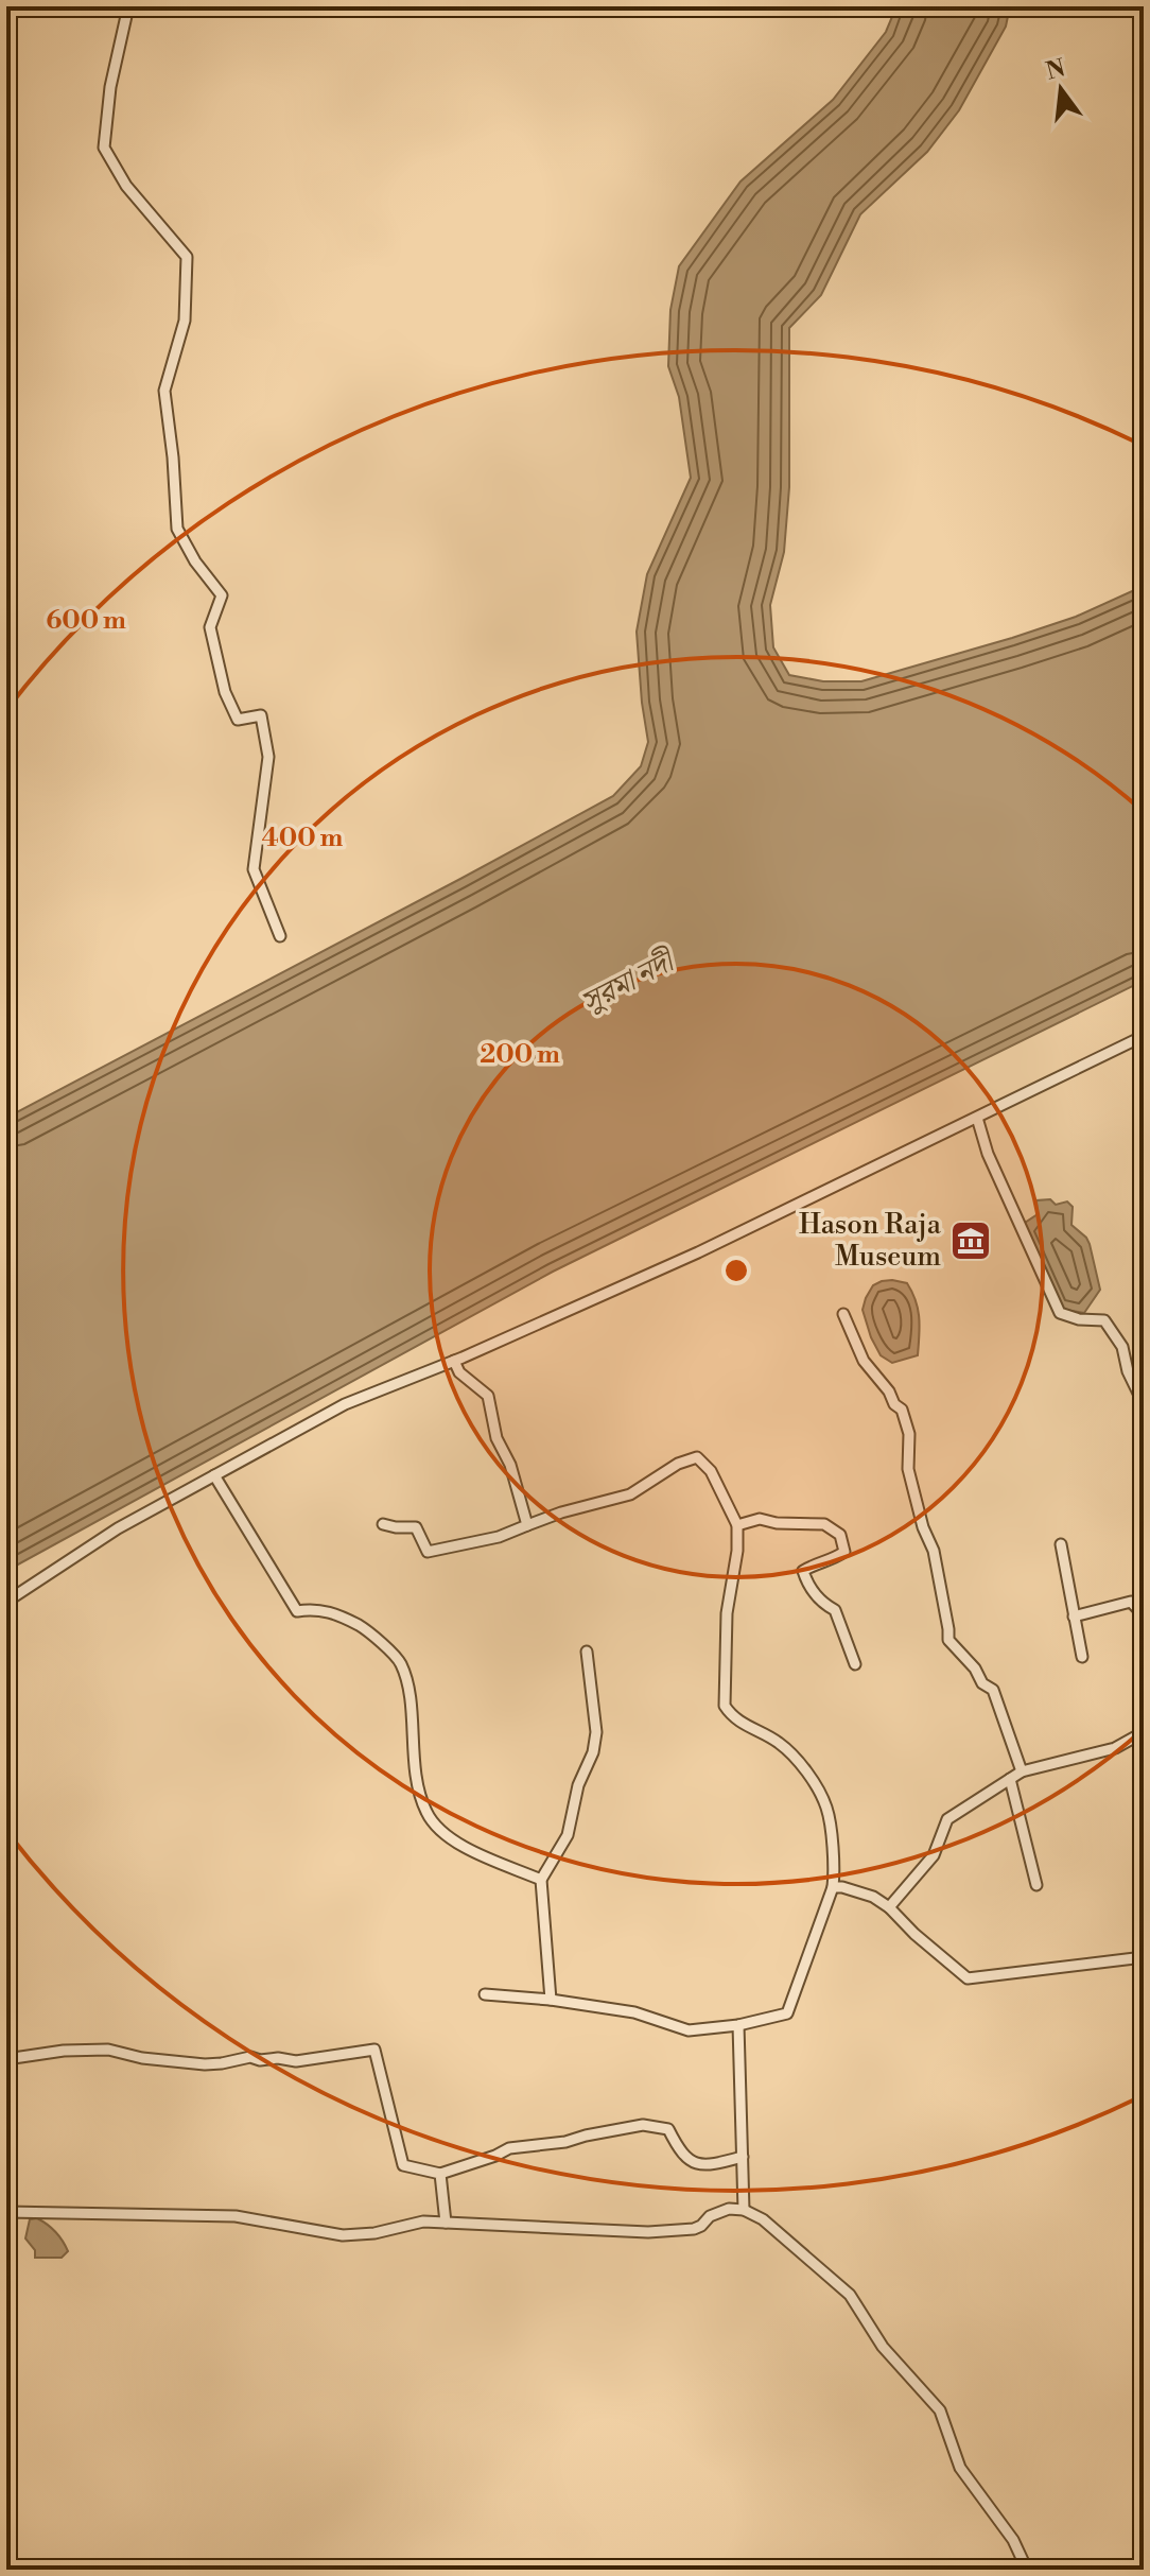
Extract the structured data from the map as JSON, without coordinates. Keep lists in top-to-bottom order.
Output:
{
  "water": ["সুরমা নদী"],
  "places": {
    "museum": ["Hason Raja Museum"]
  },
  "north": "top",
  "rings": ["600 m", "400 m", "200 m"]
}
